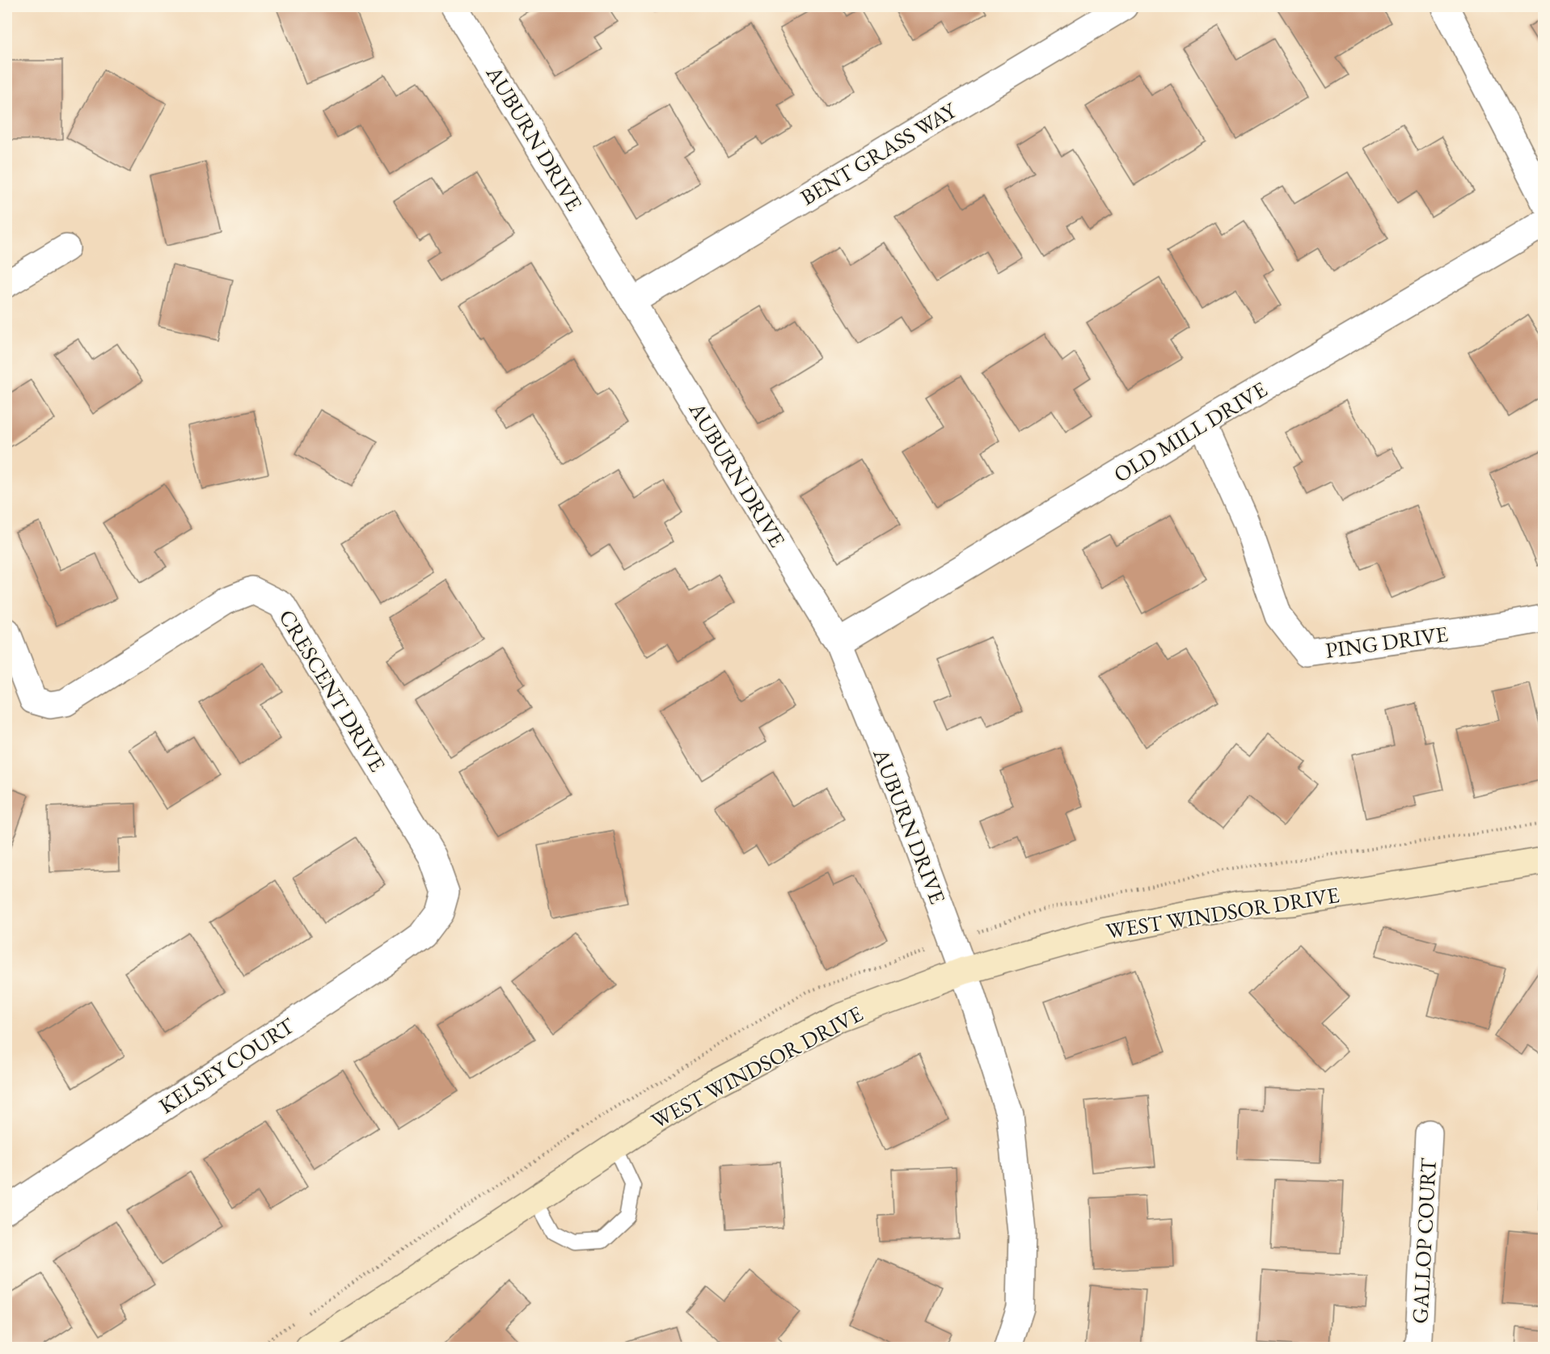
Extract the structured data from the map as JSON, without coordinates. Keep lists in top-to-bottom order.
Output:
{
  "streets": {
    "street": [
      "AUBURN DRIVE",
      "BENT GRASS WAY",
      "OLD MILL DRIVE",
      "PING DRIVE",
      "CRESCENT DRIVE",
      "WEST WINDSOR DRIVE",
      "KELSEY COURT",
      "GALLOP COURT"
    ]
  },
  "crossings": [
    ["AUBURN DRIVE", "BENT GRASS WAY"],
    ["AUBURN DRIVE", "OLD MILL DRIVE"],
    ["AUBURN DRIVE", "WEST WINDSOR DRIVE"],
    ["OLD MILL DRIVE", "PING DRIVE"],
    ["CRESCENT DRIVE", "KELSEY COURT"]
  ]
}
